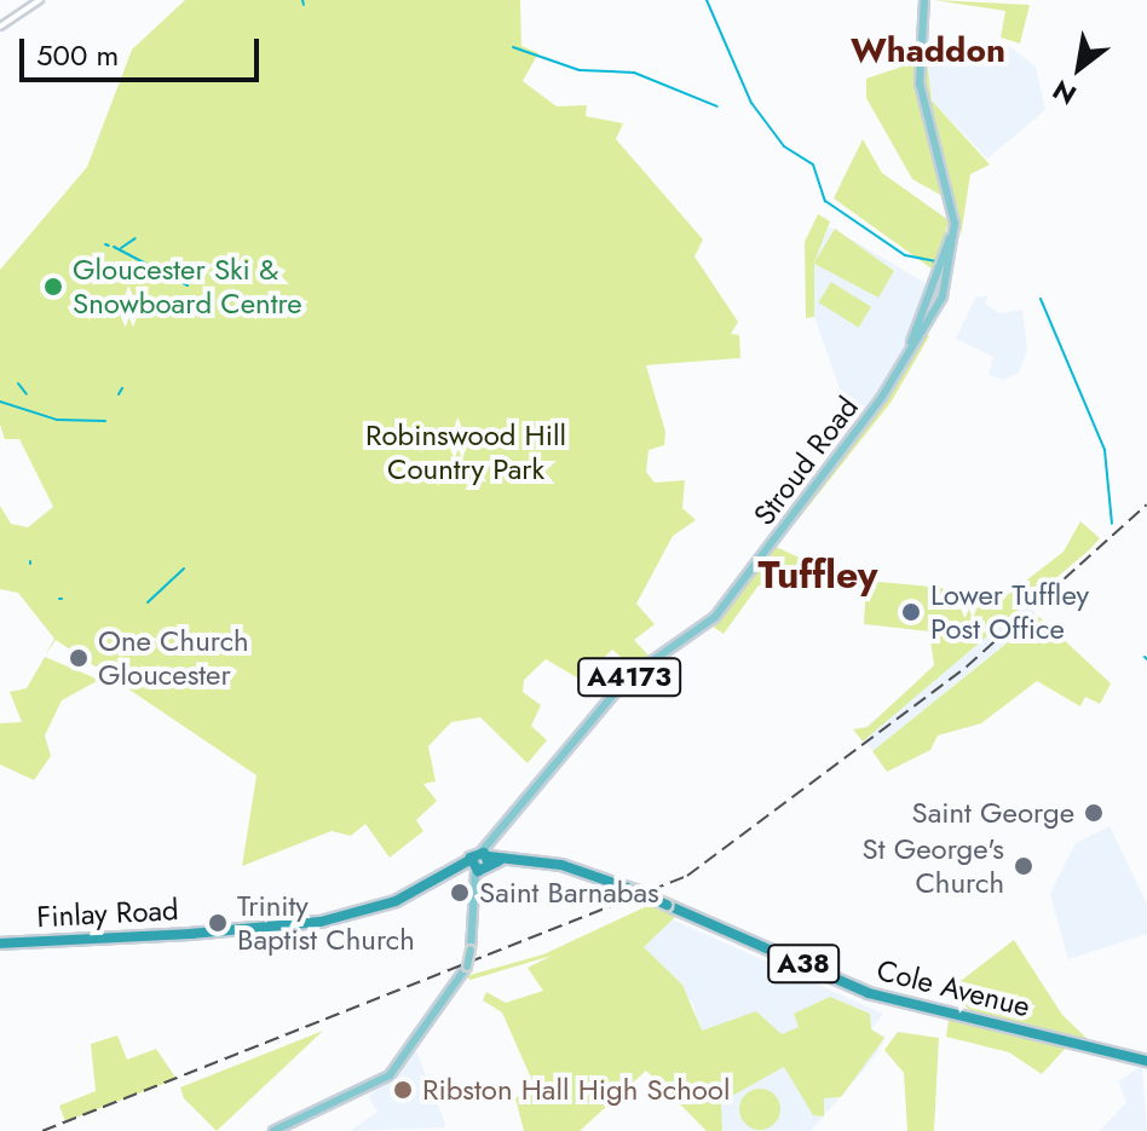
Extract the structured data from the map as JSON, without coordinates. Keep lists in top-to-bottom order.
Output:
{
  "streets": {
    "highway": ["Finlay Road", "A38", "Cole Avenue"],
    "main road": ["Stroud Road", "A4173"]
  },
  "crossings": [
    ["Stroud Road", "Finlay Road"],
    ["Stroud Road", "Cole Avenue"],
    ["Finlay Road", "Cole Avenue"]
  ],
  "districts": ["Whaddon", "Tuffley"],
  "parks": ["Robinswood Hill Country Park"],
  "places": [
    "Gloucester Ski & Snowboard Centre",
    "Lower Tuffley Post Office",
    "One Church Gloucester",
    "Saint George",
    "St George's Church",
    "Saint Barnabas",
    "Trinity Baptist Church",
    "Ribston Hall High School"
  ],
  "scale_bar": "500 m",
  "north": "bottom left"
}
